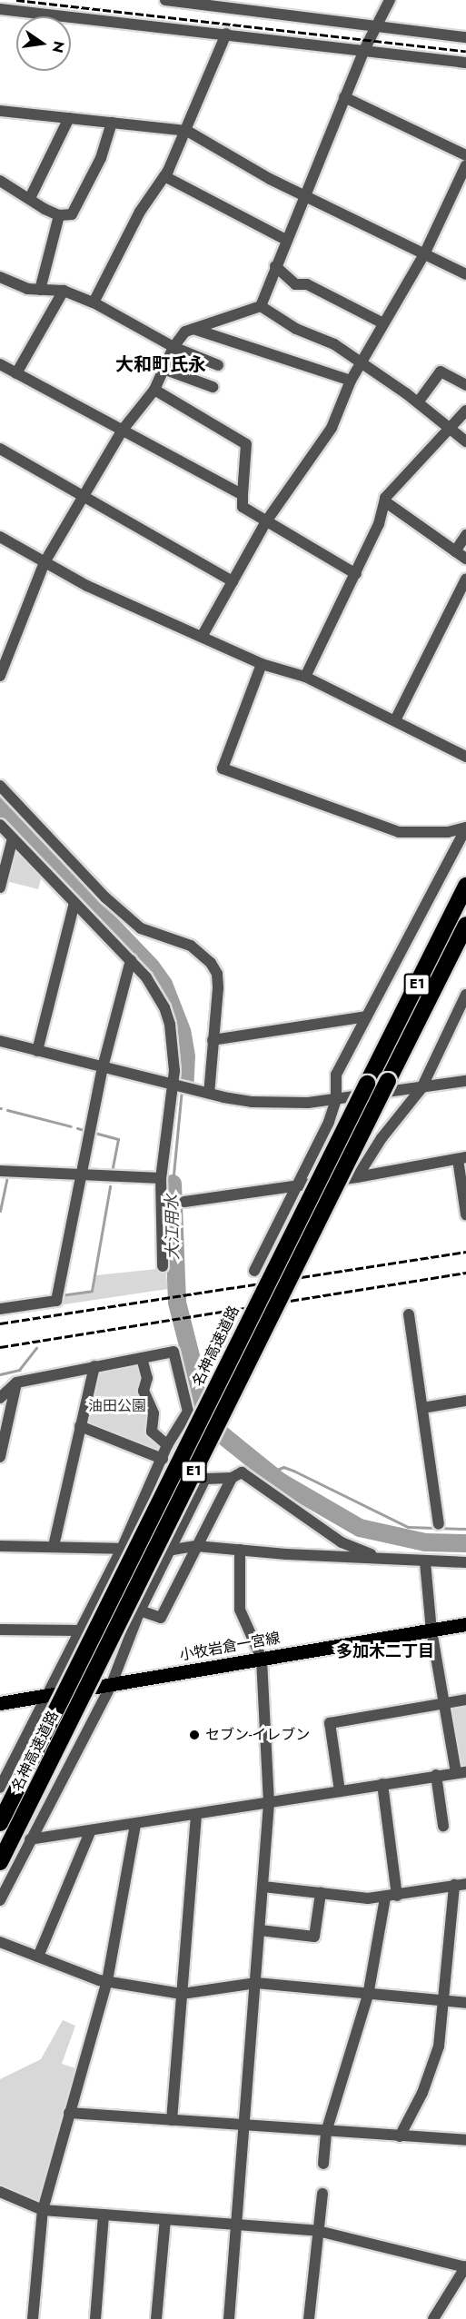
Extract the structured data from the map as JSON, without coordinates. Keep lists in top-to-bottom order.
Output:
{
  "streets": {
    "highway": ["E1", "名神高速道路"],
    "main road": ["小牧岩倉一宮線"]
  },
  "districts": ["大和町氏永", "多加木二丁目"],
  "water": ["大江用水"],
  "parks": ["油田公園"],
  "places": ["セブン-イレブン"],
  "north": "right"
}
